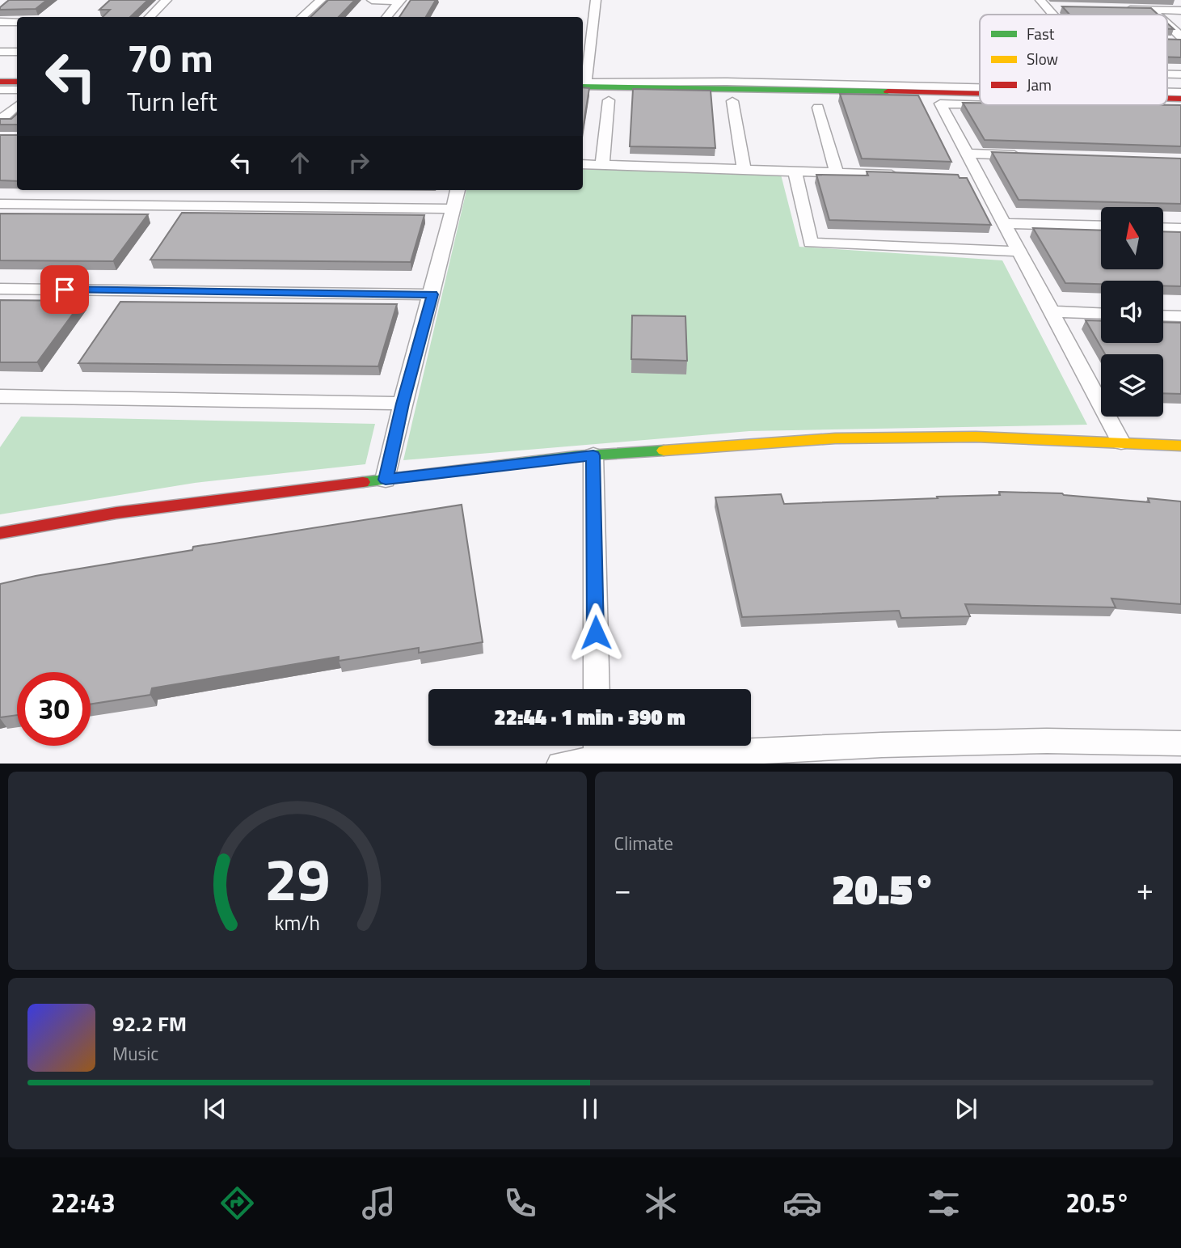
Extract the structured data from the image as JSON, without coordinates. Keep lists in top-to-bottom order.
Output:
{
  "legend": ["Fast", "Slow", "Jam"],
  "north": "top",
  "page": {
    "turn": ["70 m", "Turn left"],
    "limit": "30",
    "trip": "22:44 · 1 min · 390 m",
    "tile": "Climate",
    "heat": ["−", "20.5°", "+"],
    "song": ["92.2 FM", "Music"],
    "tabs": ["22:43", "20.5°"],
    "gauge": ["29", "km/h"]
  }
}
